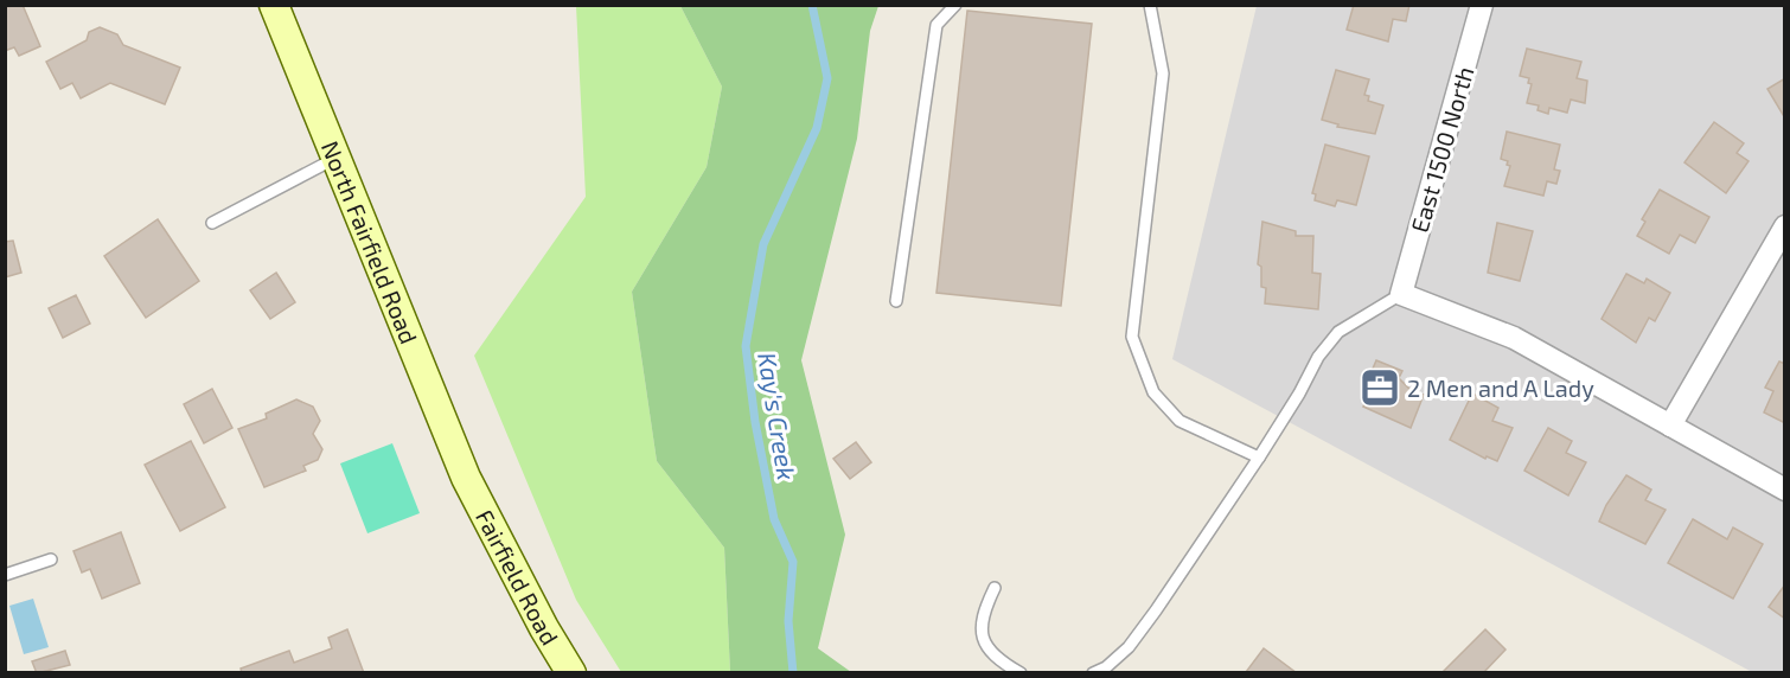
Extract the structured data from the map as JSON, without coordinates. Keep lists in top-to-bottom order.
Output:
{
  "streets": {
    "main road": ["North Fairfield Road", "Fairfield Road"],
    "street": ["East 1500 North"]
  },
  "crossings": [
    ["North Fairfield Road", "Fairfield Road"]
  ],
  "water": ["Kay's Creek"],
  "places": {
    "office": ["2 Men and A Lady"]
  }
}
